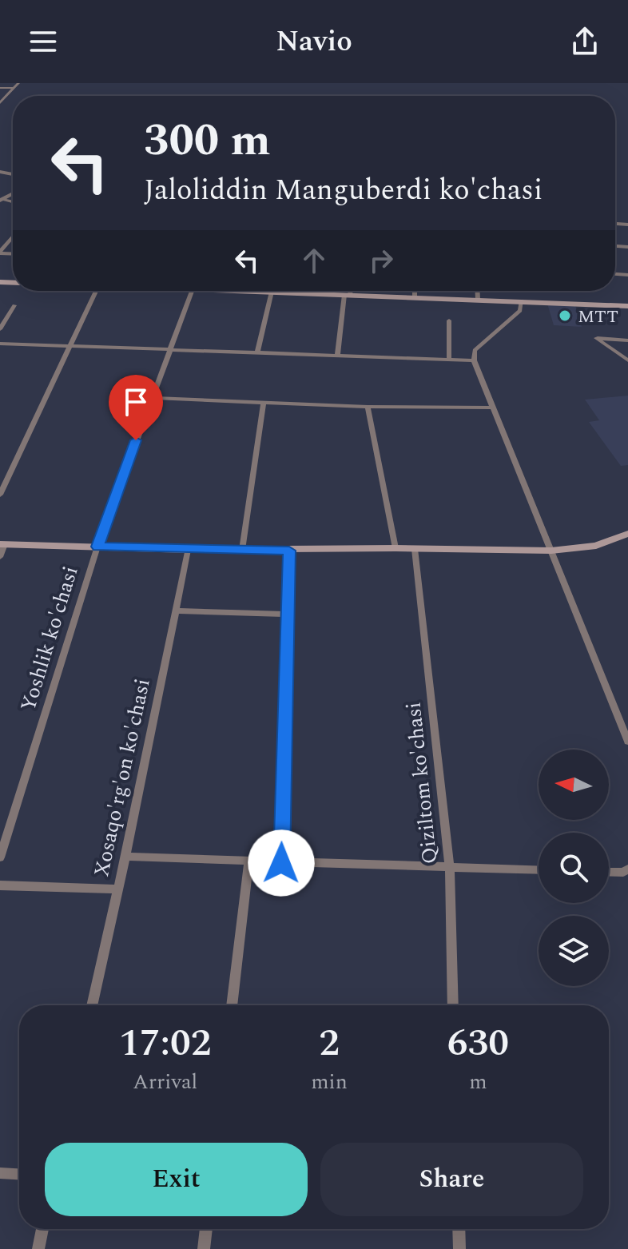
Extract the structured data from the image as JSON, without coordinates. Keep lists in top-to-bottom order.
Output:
{
  "streets": {
    "street": ["Yoshlik ko'chasi", "Xosaqo'rg'on ko'chasi", "Qiziltom ko'chasi"]
  },
  "places": ["MTT"],
  "north": "left",
  "page": {
    "header": "Navio",
    "turn": ["300 m", "Jaloliddin Manguberdi ko'chasi"],
    "eta": [
      "17:02",
      "Arrival",
      "2",
      "min",
      "630",
      "m"
    ],
    "buttons": ["Exit", "Share"]
  }
}
